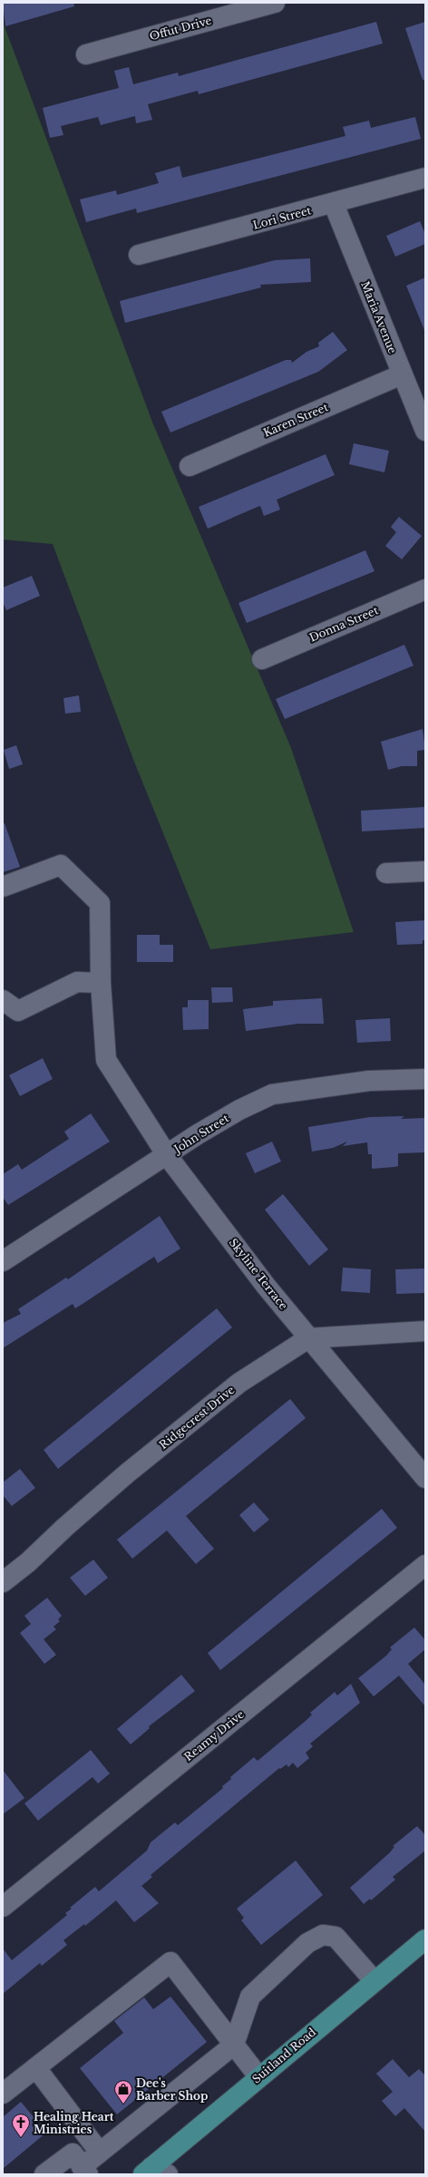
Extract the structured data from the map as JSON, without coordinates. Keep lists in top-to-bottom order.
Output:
{
  "streets": {
    "main road": ["Suitland Road"],
    "street": [
      "Offut Drive",
      "Lori Street",
      "Maria Avenue",
      "Karen Street",
      "Donna Street",
      "John Street",
      "Skyline Terrace",
      "Ridgecrest Drive",
      "Reamy Drive"
    ]
  },
  "crossings": [
    ["Lori Street", "Maria Avenue"],
    ["Maria Avenue", "Karen Street"],
    ["John Street", "Skyline Terrace"],
    ["Skyline Terrace", "Ridgecrest Drive"]
  ],
  "places": {
    "shop": ["Dee's Barber Shop"],
    "church": ["Healing Heart Ministries"]
  }
}
